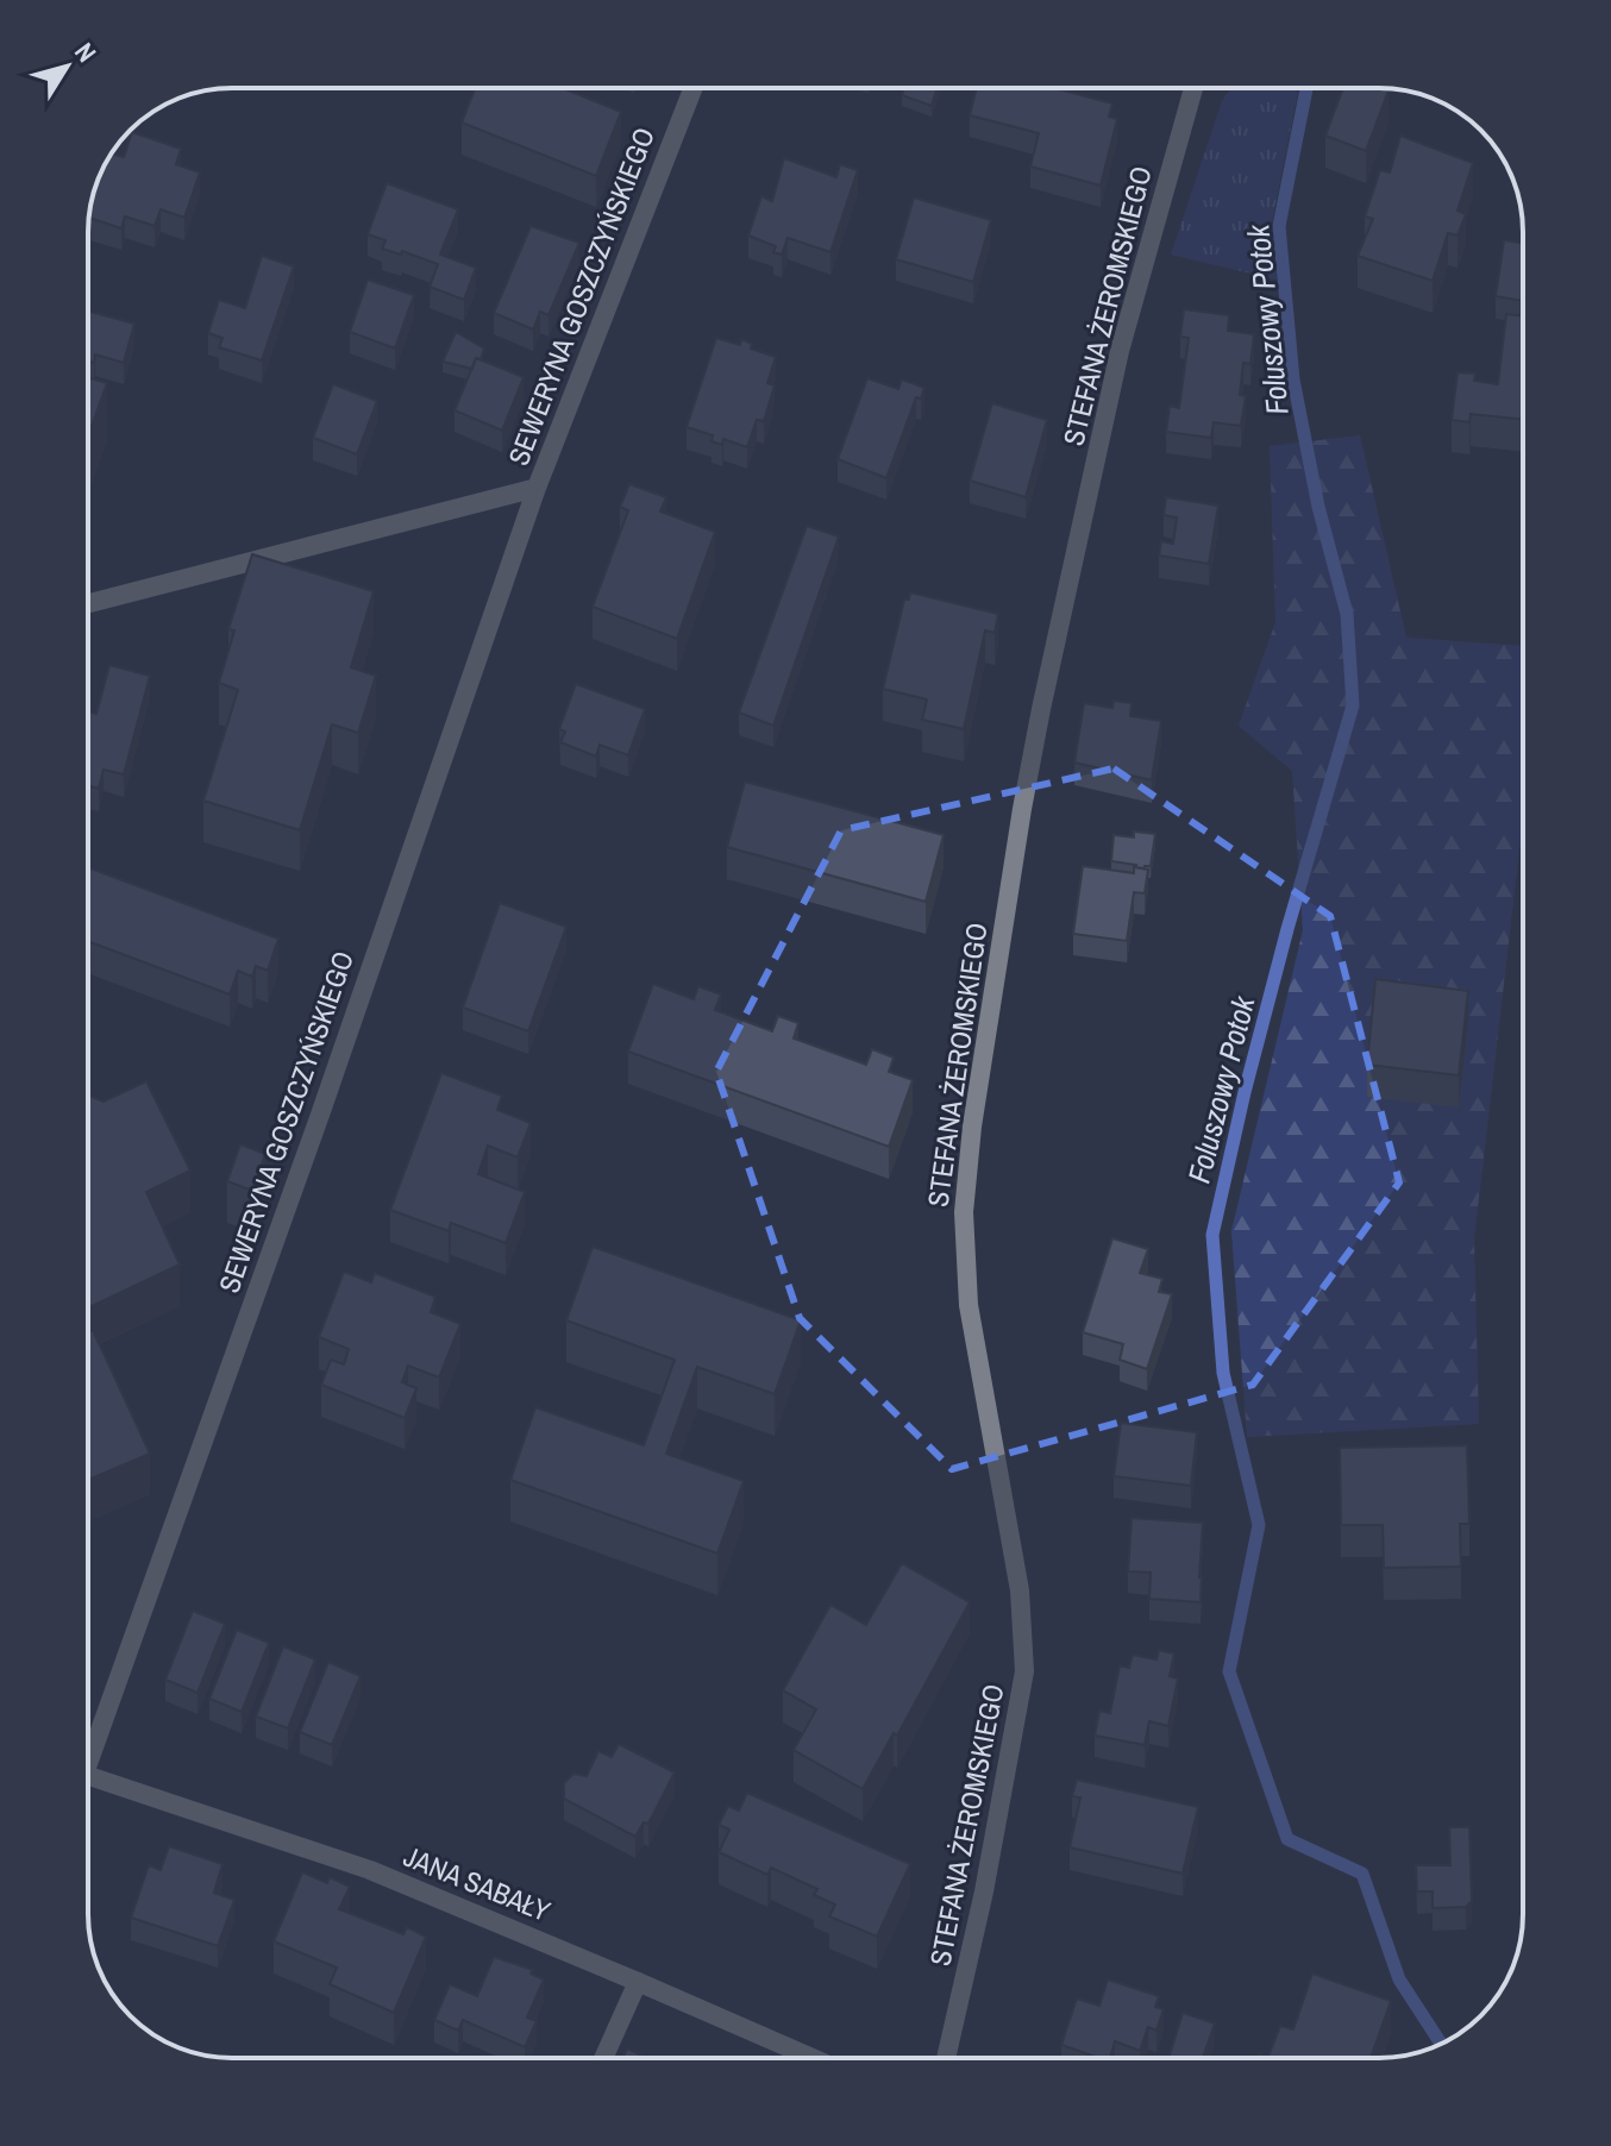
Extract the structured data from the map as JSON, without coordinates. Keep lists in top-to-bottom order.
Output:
{
  "streets": {
    "street": ["SEWERYNA GOSZCZYŃSKIEGO", "STEFANA ŻEROMSKIEGO", "JANA SABAŁY"]
  },
  "water": ["Foluszowy Potok"],
  "north": "top right"
}
